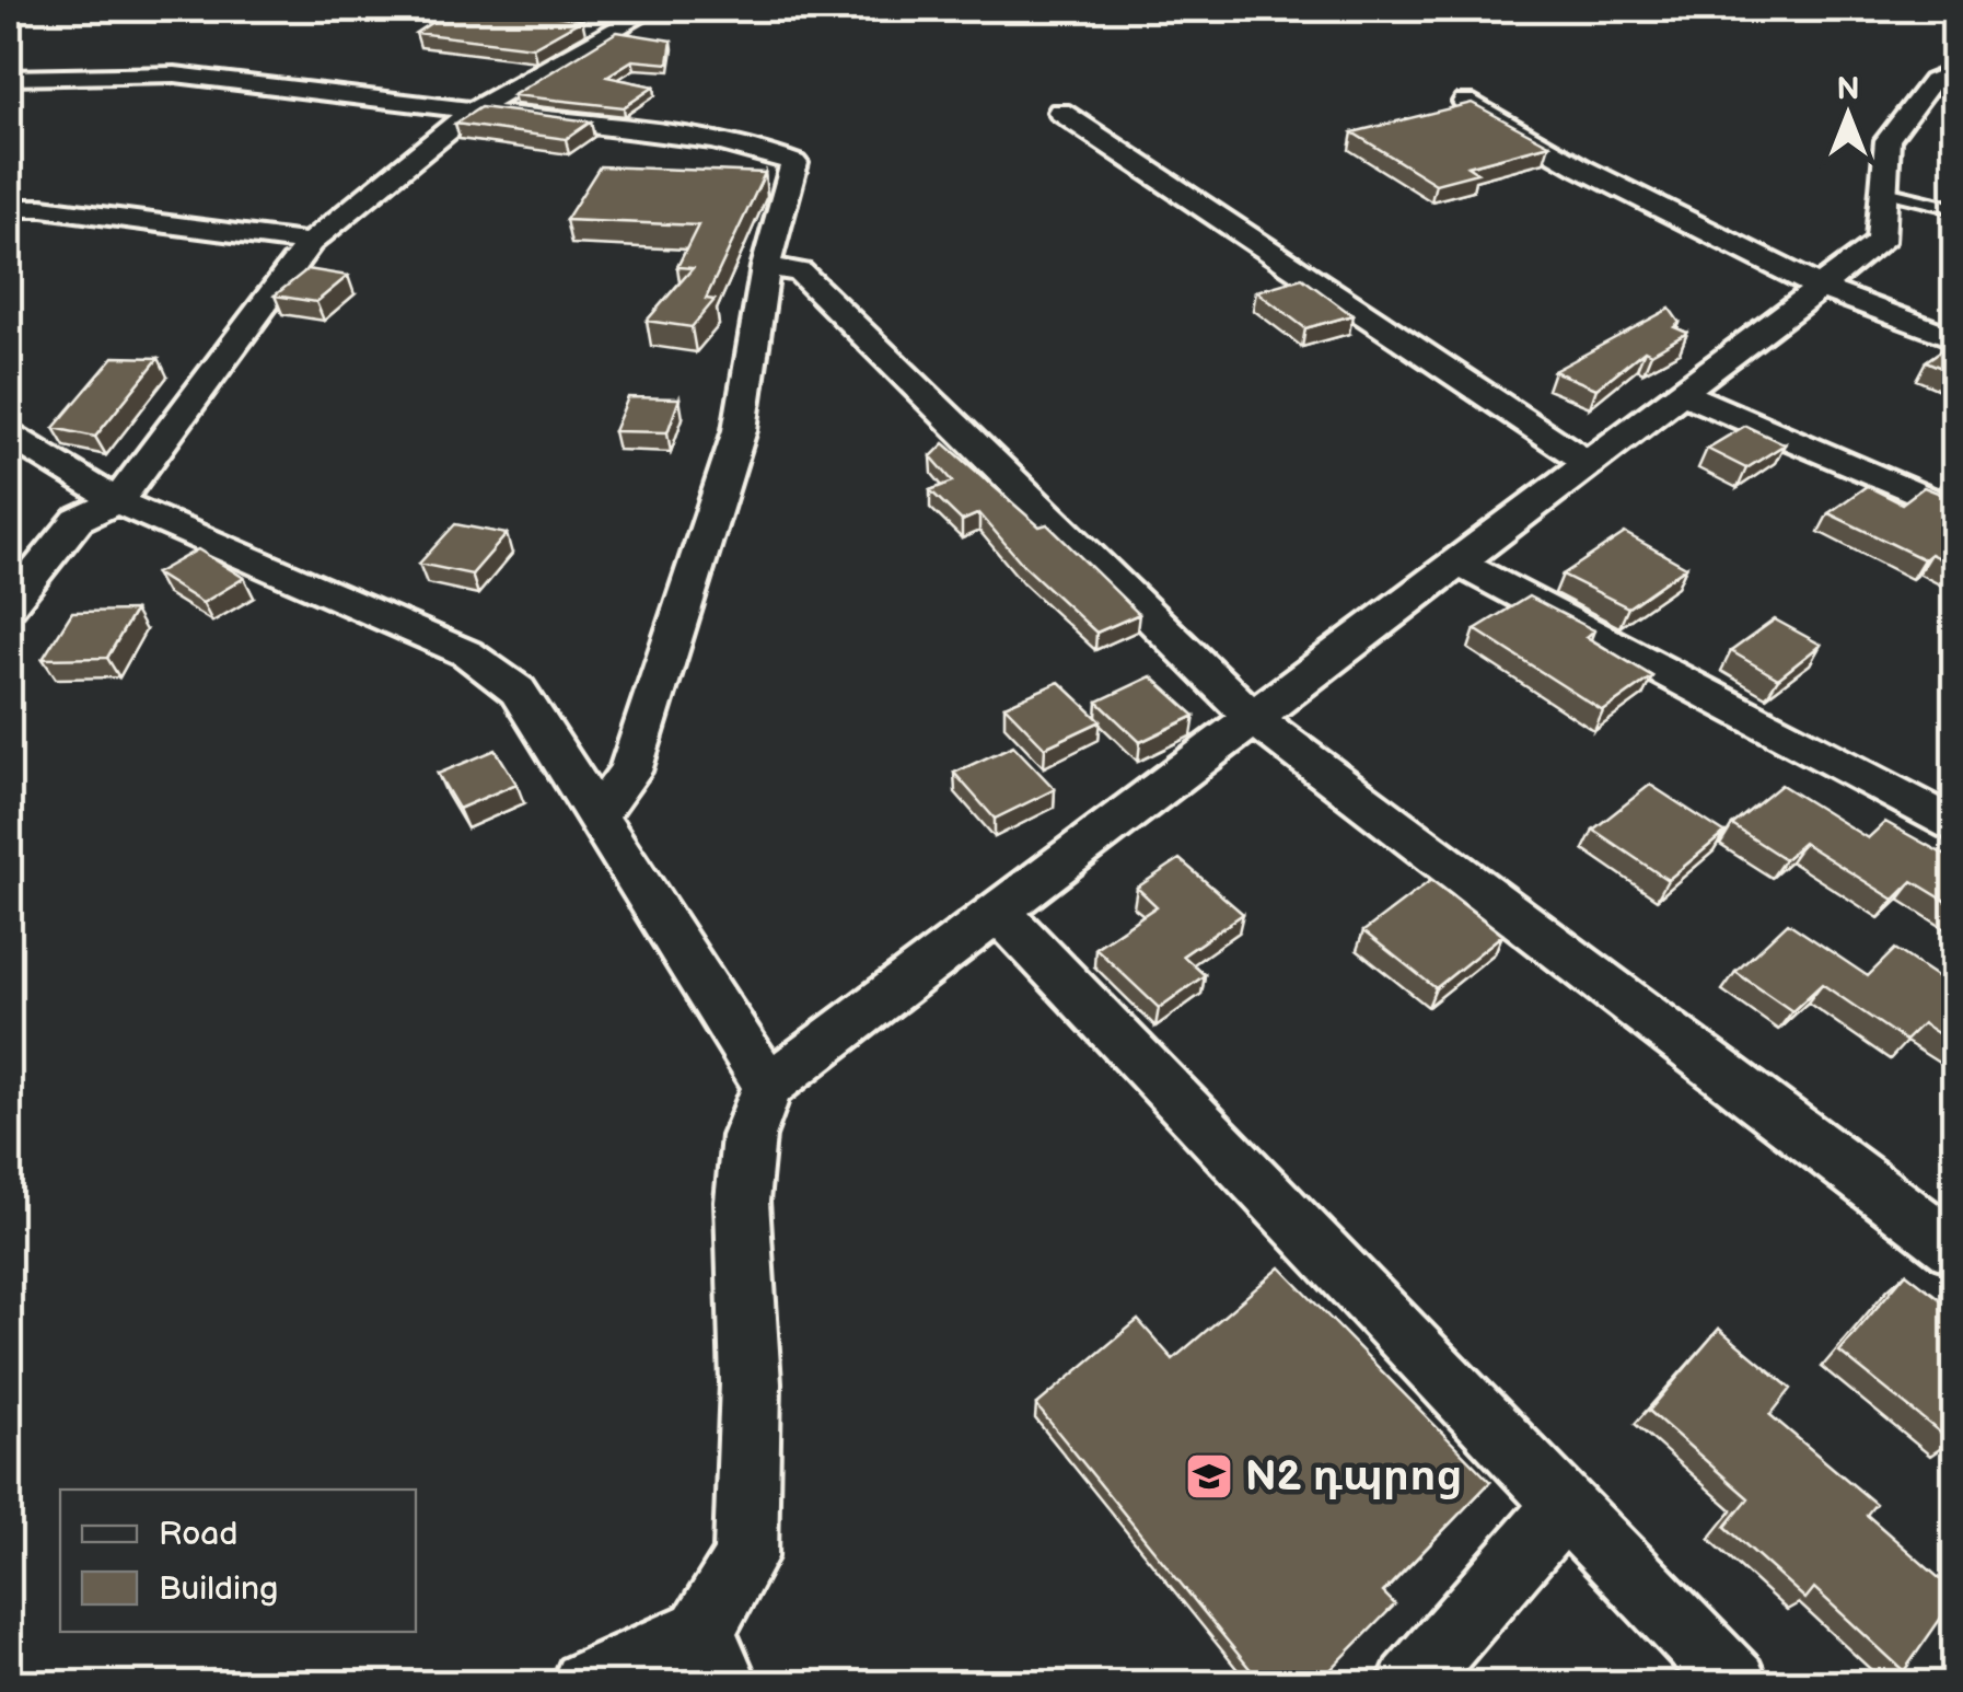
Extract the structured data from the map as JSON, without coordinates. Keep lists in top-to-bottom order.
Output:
{
  "places": {
    "school or university": ["N2 դպրոց"]
  },
  "legend": ["Road", "Building"],
  "north": "top"
}
